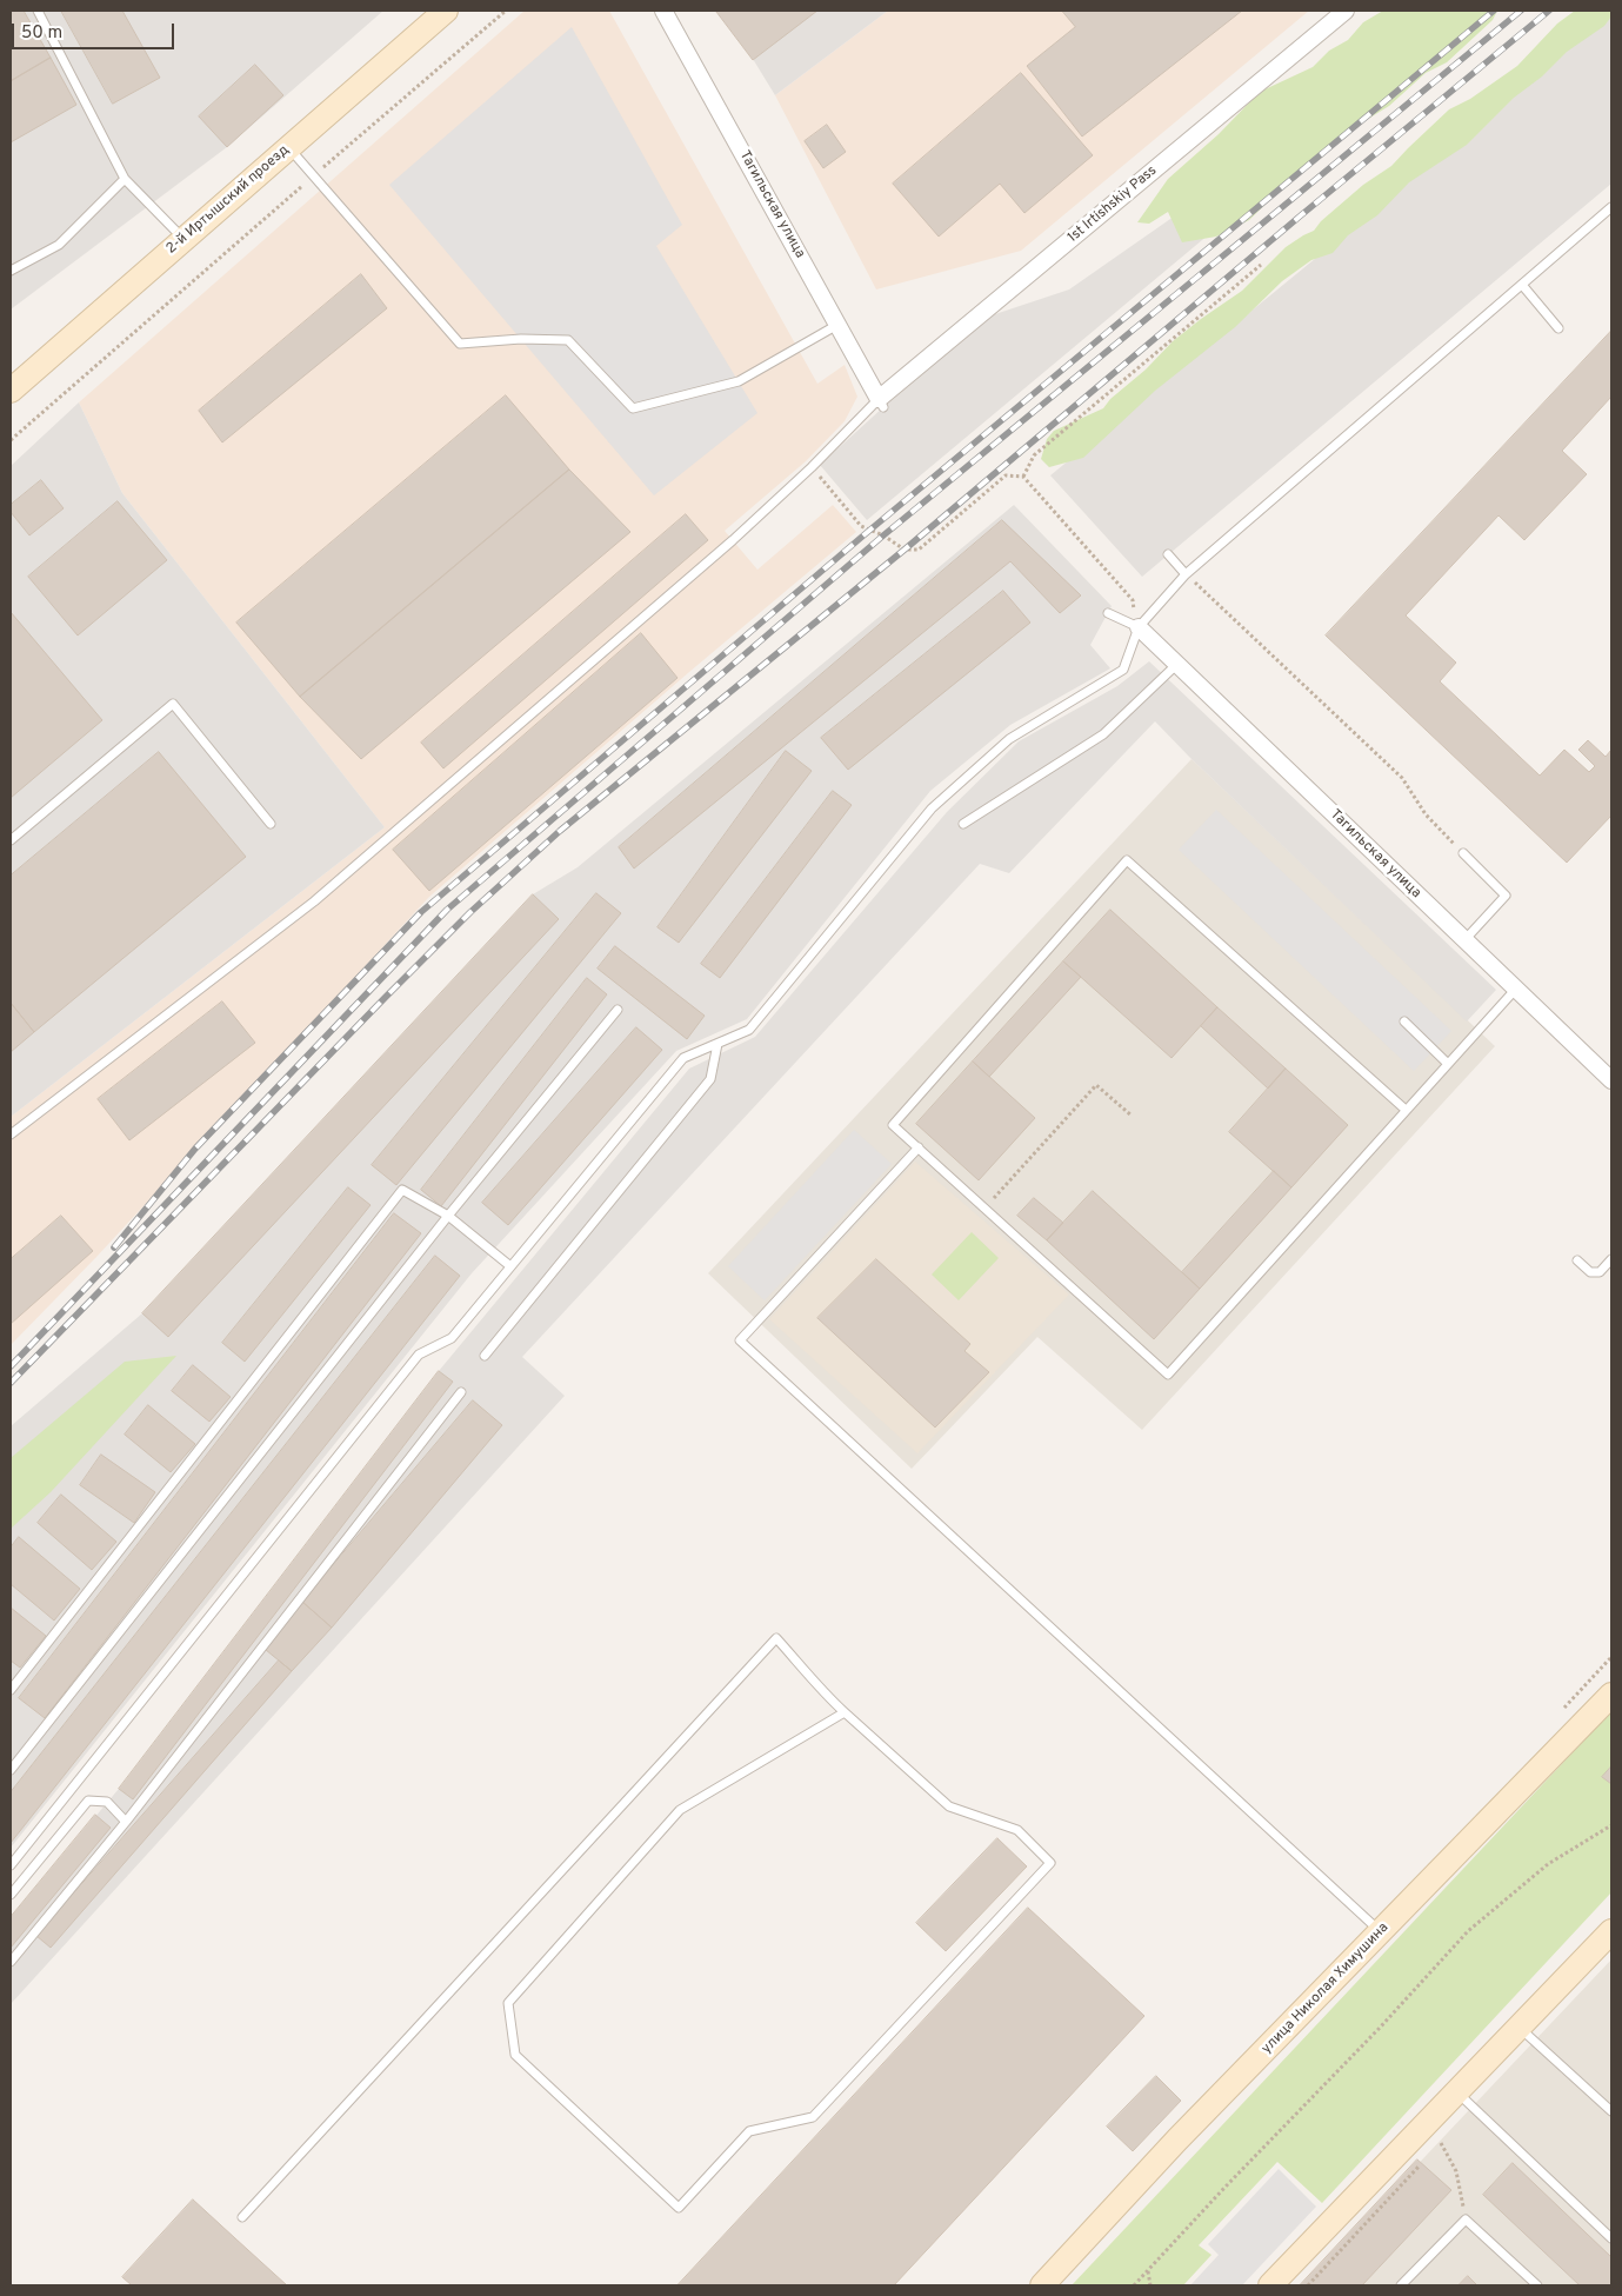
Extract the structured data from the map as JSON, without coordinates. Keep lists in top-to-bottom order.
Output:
{
  "streets": {
    "main road": ["2-й Иртышский проезд", "улица Николая Химушина"],
    "street": ["Тагильская улица", "1st Irtishskiy Pass"]
  },
  "crossings": [
    ["Тагильская улица", "1st Irtishskiy Pass"]
  ],
  "scale_bar": "50 m"
}
